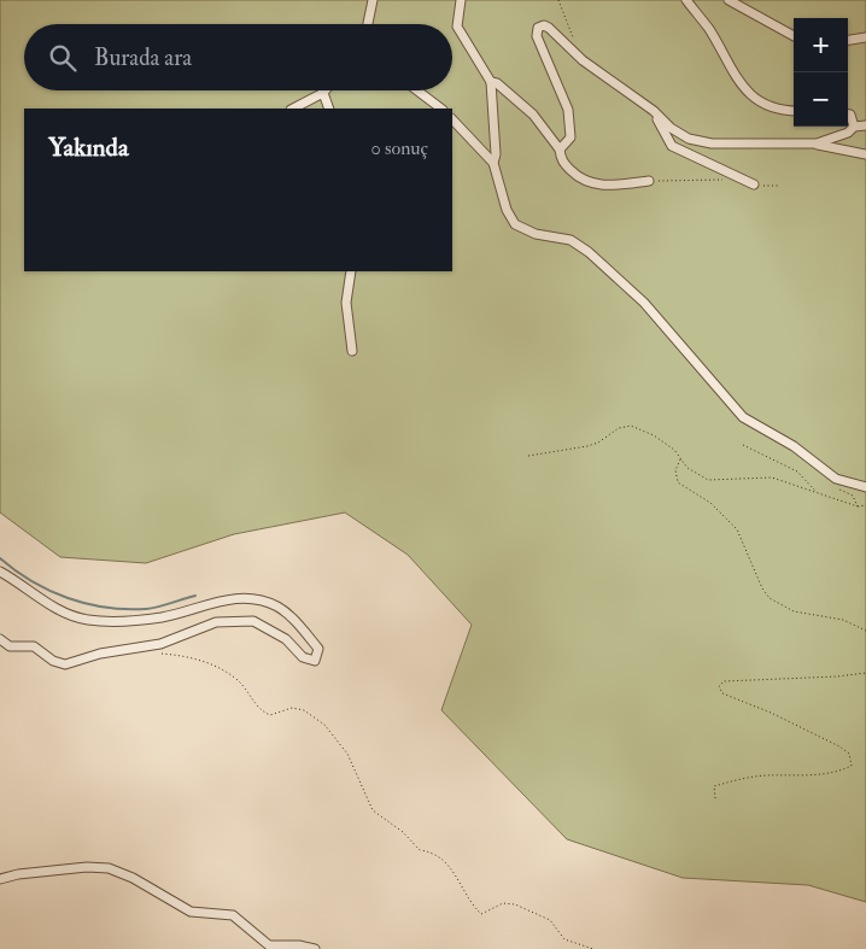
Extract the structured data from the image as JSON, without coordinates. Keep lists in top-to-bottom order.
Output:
{
  "page": {
    "map_buttons": ["+", "−"],
    "search": "Burada ara",
    "heading": ["Yakında", "0 sonuç"]
  }
}
